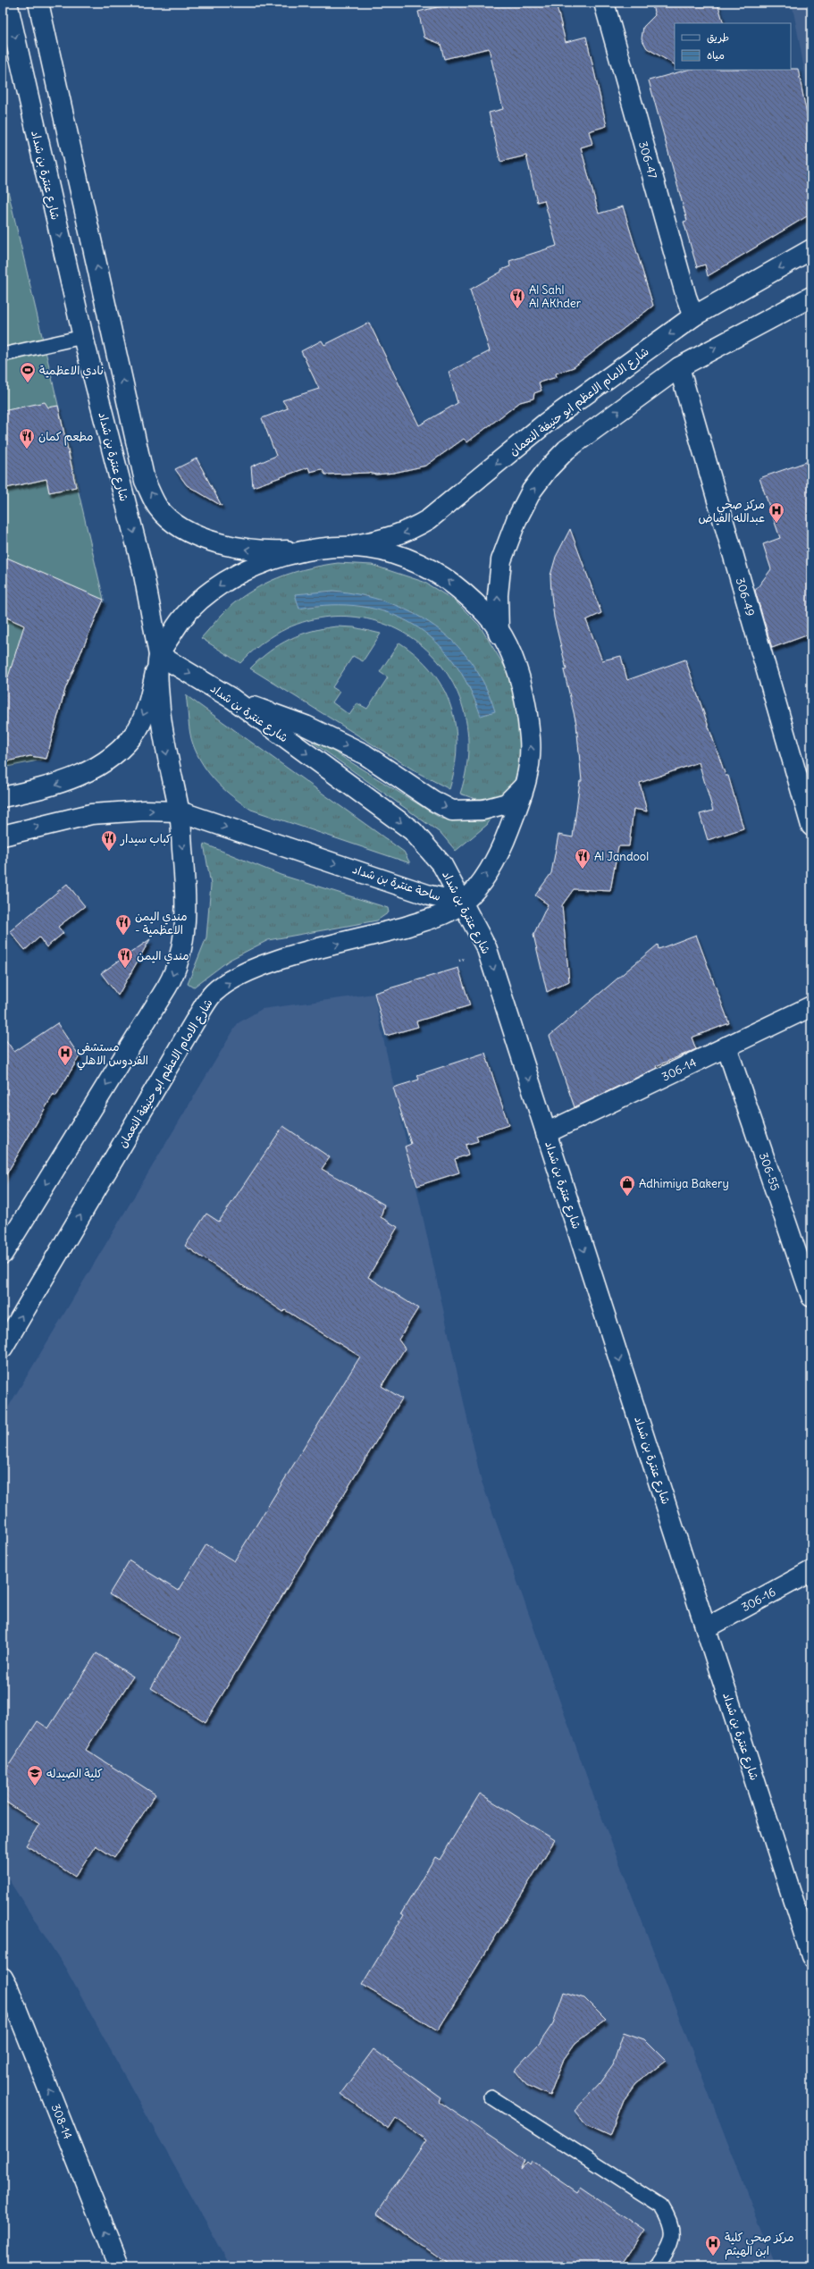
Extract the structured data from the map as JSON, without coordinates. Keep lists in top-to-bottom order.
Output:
{
  "streets": {
    "main road": [
      "306-47",
      "شارع عنترة بن شداد",
      "شارع الامام الاعظم ابو حنيفة النعمان",
      "306-49",
      "ساحة عنترة بن شداد",
      "306-14",
      "306-55",
      "306-16",
      "308-14"
    ]
  },
  "crossings": [
    ["306-47", "شارع الامام الاعظم ابو حنيفة النعمان"],
    ["شارع عنترة بن شداد", "شارع الامام الاعظم ابو حنيفة النعمان"],
    ["شارع عنترة بن شداد", "ساحة عنترة بن شداد"],
    ["شارع عنترة بن شداد", "306-14"],
    ["شارع عنترة بن شداد", "306-16"],
    ["شارع الامام الاعظم ابو حنيفة النعمان", "ساحة عنترة بن شداد"],
    ["306-14", "306-55"]
  ],
  "one_way": ["شارع عنترة بن شداد", "308-14"],
  "places": {
    "restaurant": [
      "Al Sahl Al AKhder",
      "مطعم كمان",
      "كباب سيدار",
      "Al Jandool",
      "مندي اليمن - الاعظمية",
      "مندي اليمن"
    ],
    "sports": ["نادي الاعظمية"],
    "hospital": ["مركز صحي عبدالله الفياض", "مستشفى الفردوس الاهلي", "مركز صحي كلية ابن الهيثم"],
    "shop": ["Adhimiya Bakery"],
    "school or university": ["كلية الصيدله"]
  },
  "legend": ["طريق", "مياه"]
}
